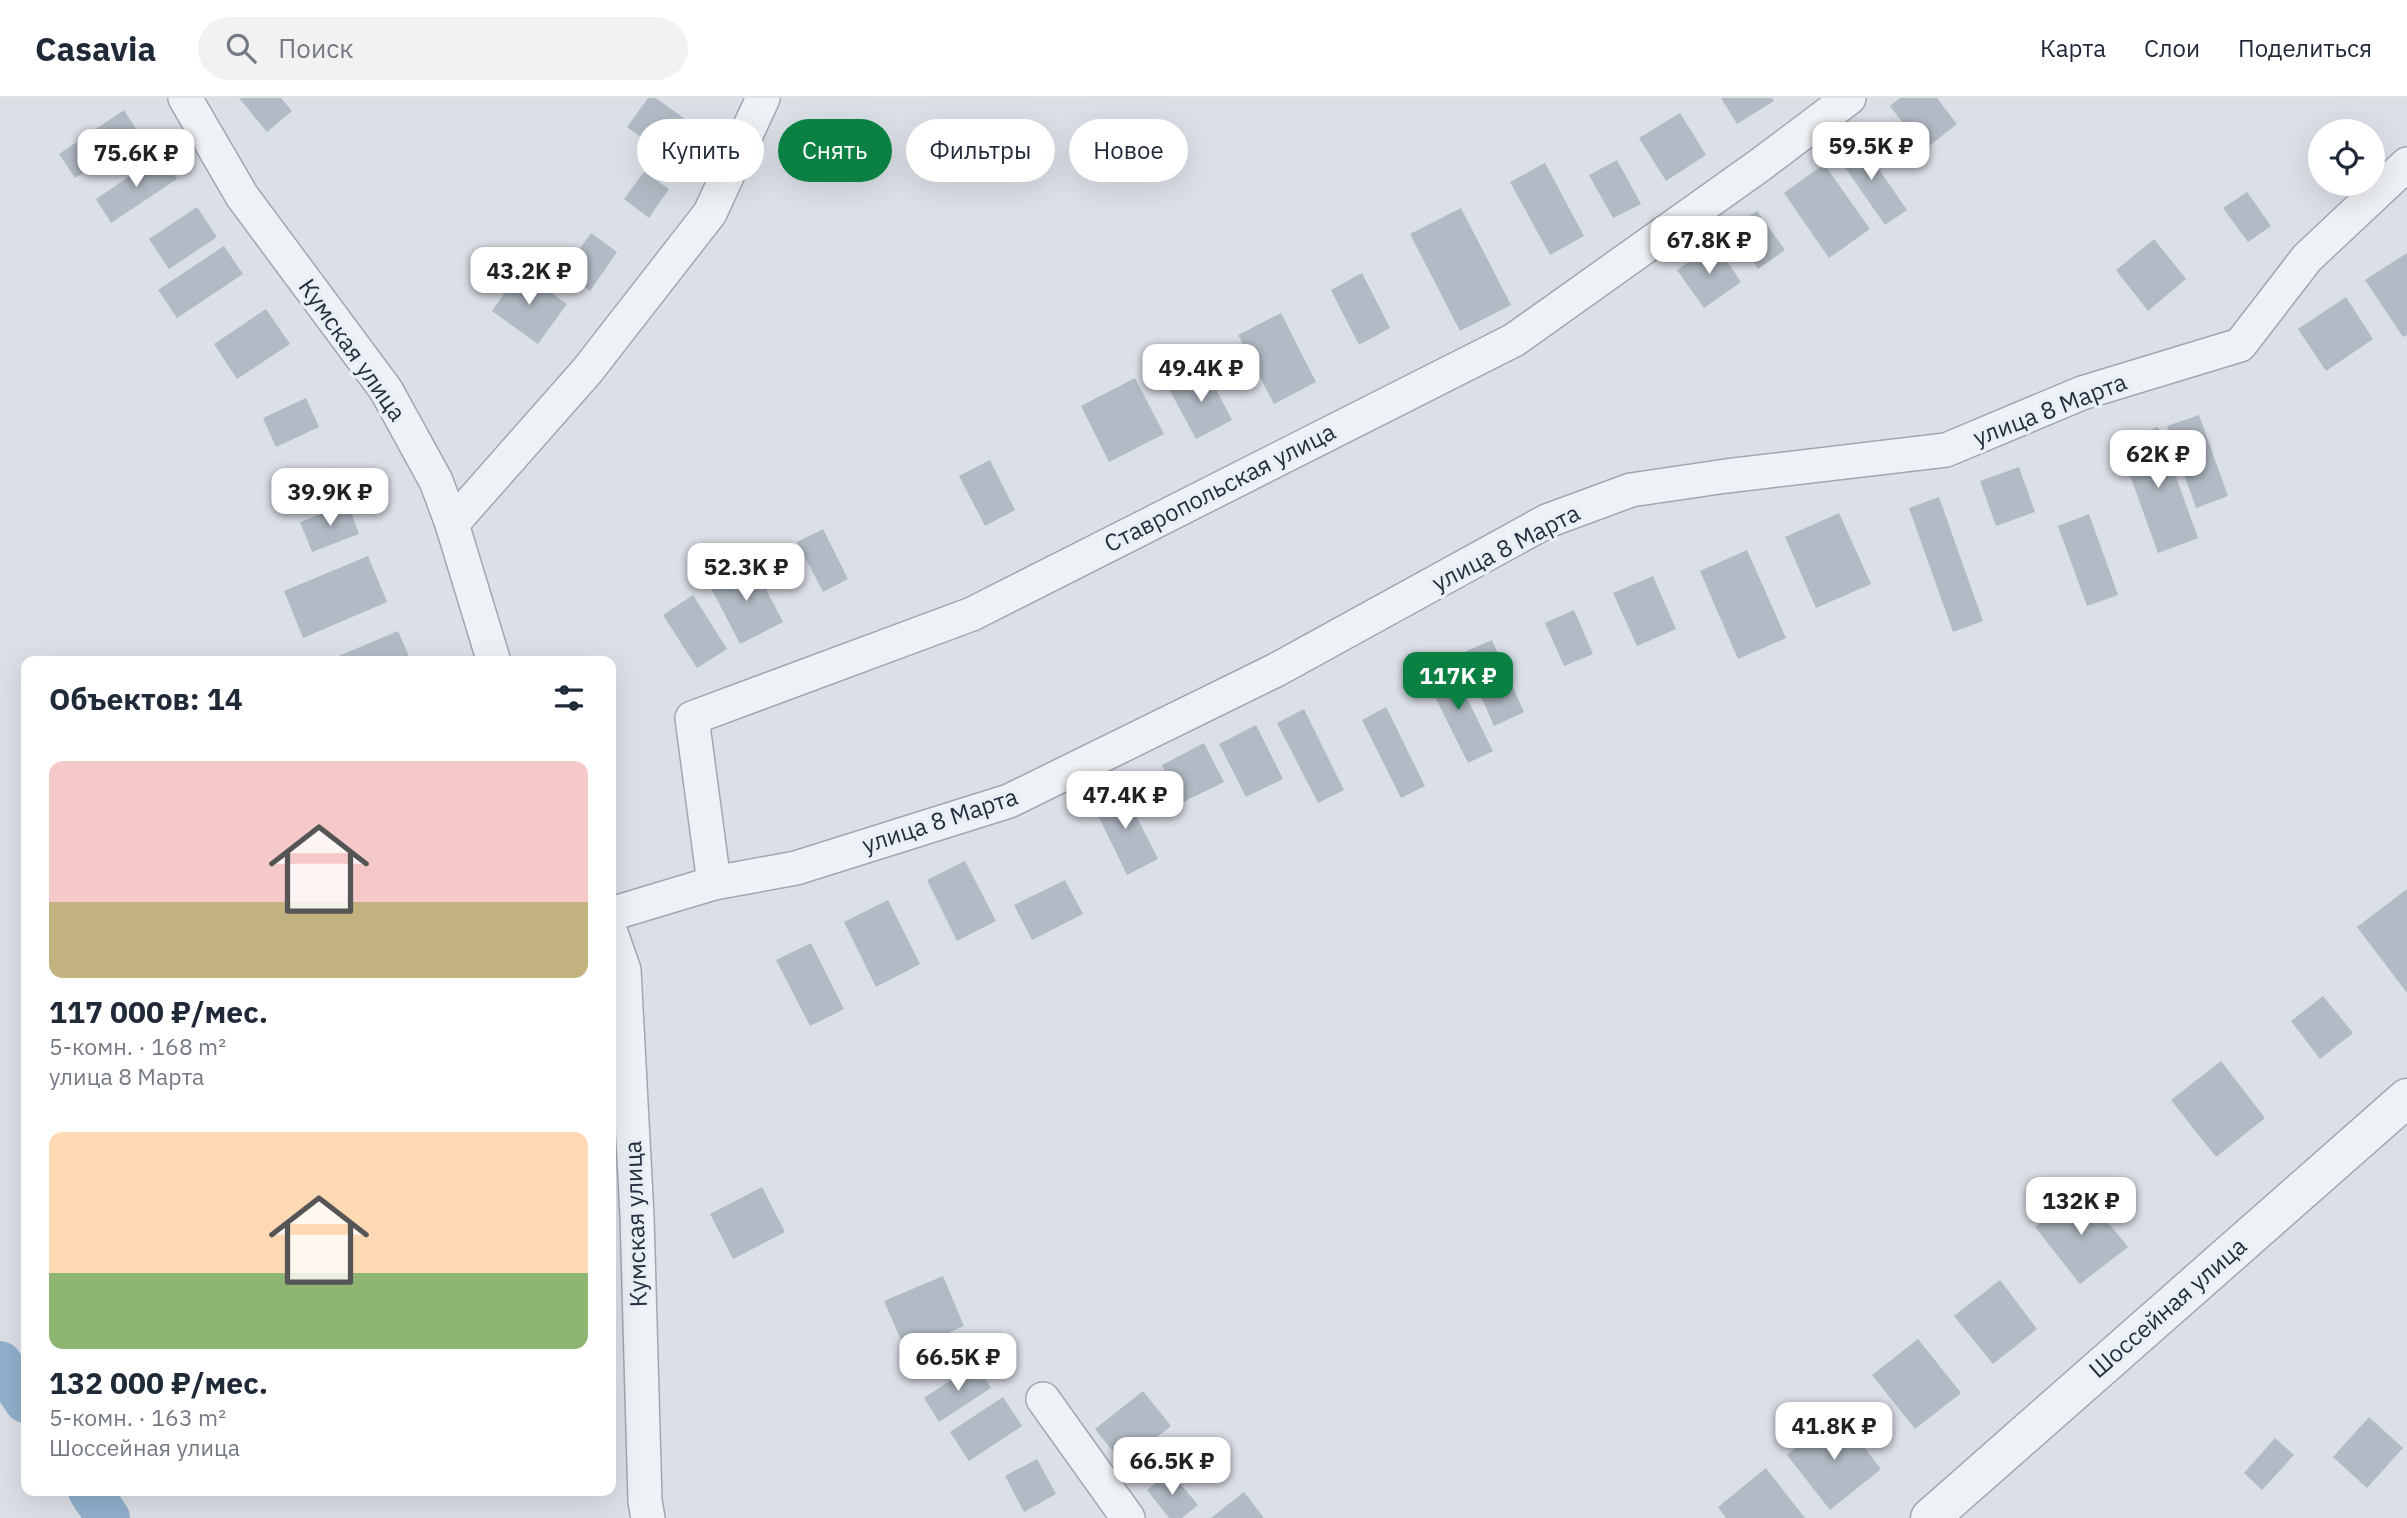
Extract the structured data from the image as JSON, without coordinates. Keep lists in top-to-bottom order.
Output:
{
  "streets": {
    "street": [
      "Кумская улица",
      "улица 8 Марта",
      "Ставропольская улица",
      "Шоссейная улица"
    ]
  },
  "crossings": [
    ["улица 8 Марта", "Ставропольская улица"]
  ],
  "page": {
    "header": "Casavia",
    "search": "Поиск",
    "nav": ["Карта", "Слои", "Поделиться"],
    "chip": [
      "Купить",
      "Снять",
      "Фильтры",
      "Новое"
    ],
    "price": [
      "59.5K ₽",
      "75.6K ₽",
      "67.8K ₽",
      "43.2K ₽",
      "49.4K ₽",
      "62K ₽",
      "39.9K ₽",
      "52.3K ₽",
      "117K ₽",
      "47.4K ₽",
      "132K ₽",
      "66.5K ₽",
      "41.8K ₽",
      "66.5K ₽"
    ],
    "heading": "Объектов: 14",
    "list": [
      {
        "name": "117 000 ₽/мес.",
        "note": "5-комн. · 168 m² · улица 8 Марта"
      },
      {
        "name": "132 000 ₽/мес.",
        "note": "5-комн. · 163 m² · Шоссейная улица"
      }
    ]
  }
}
